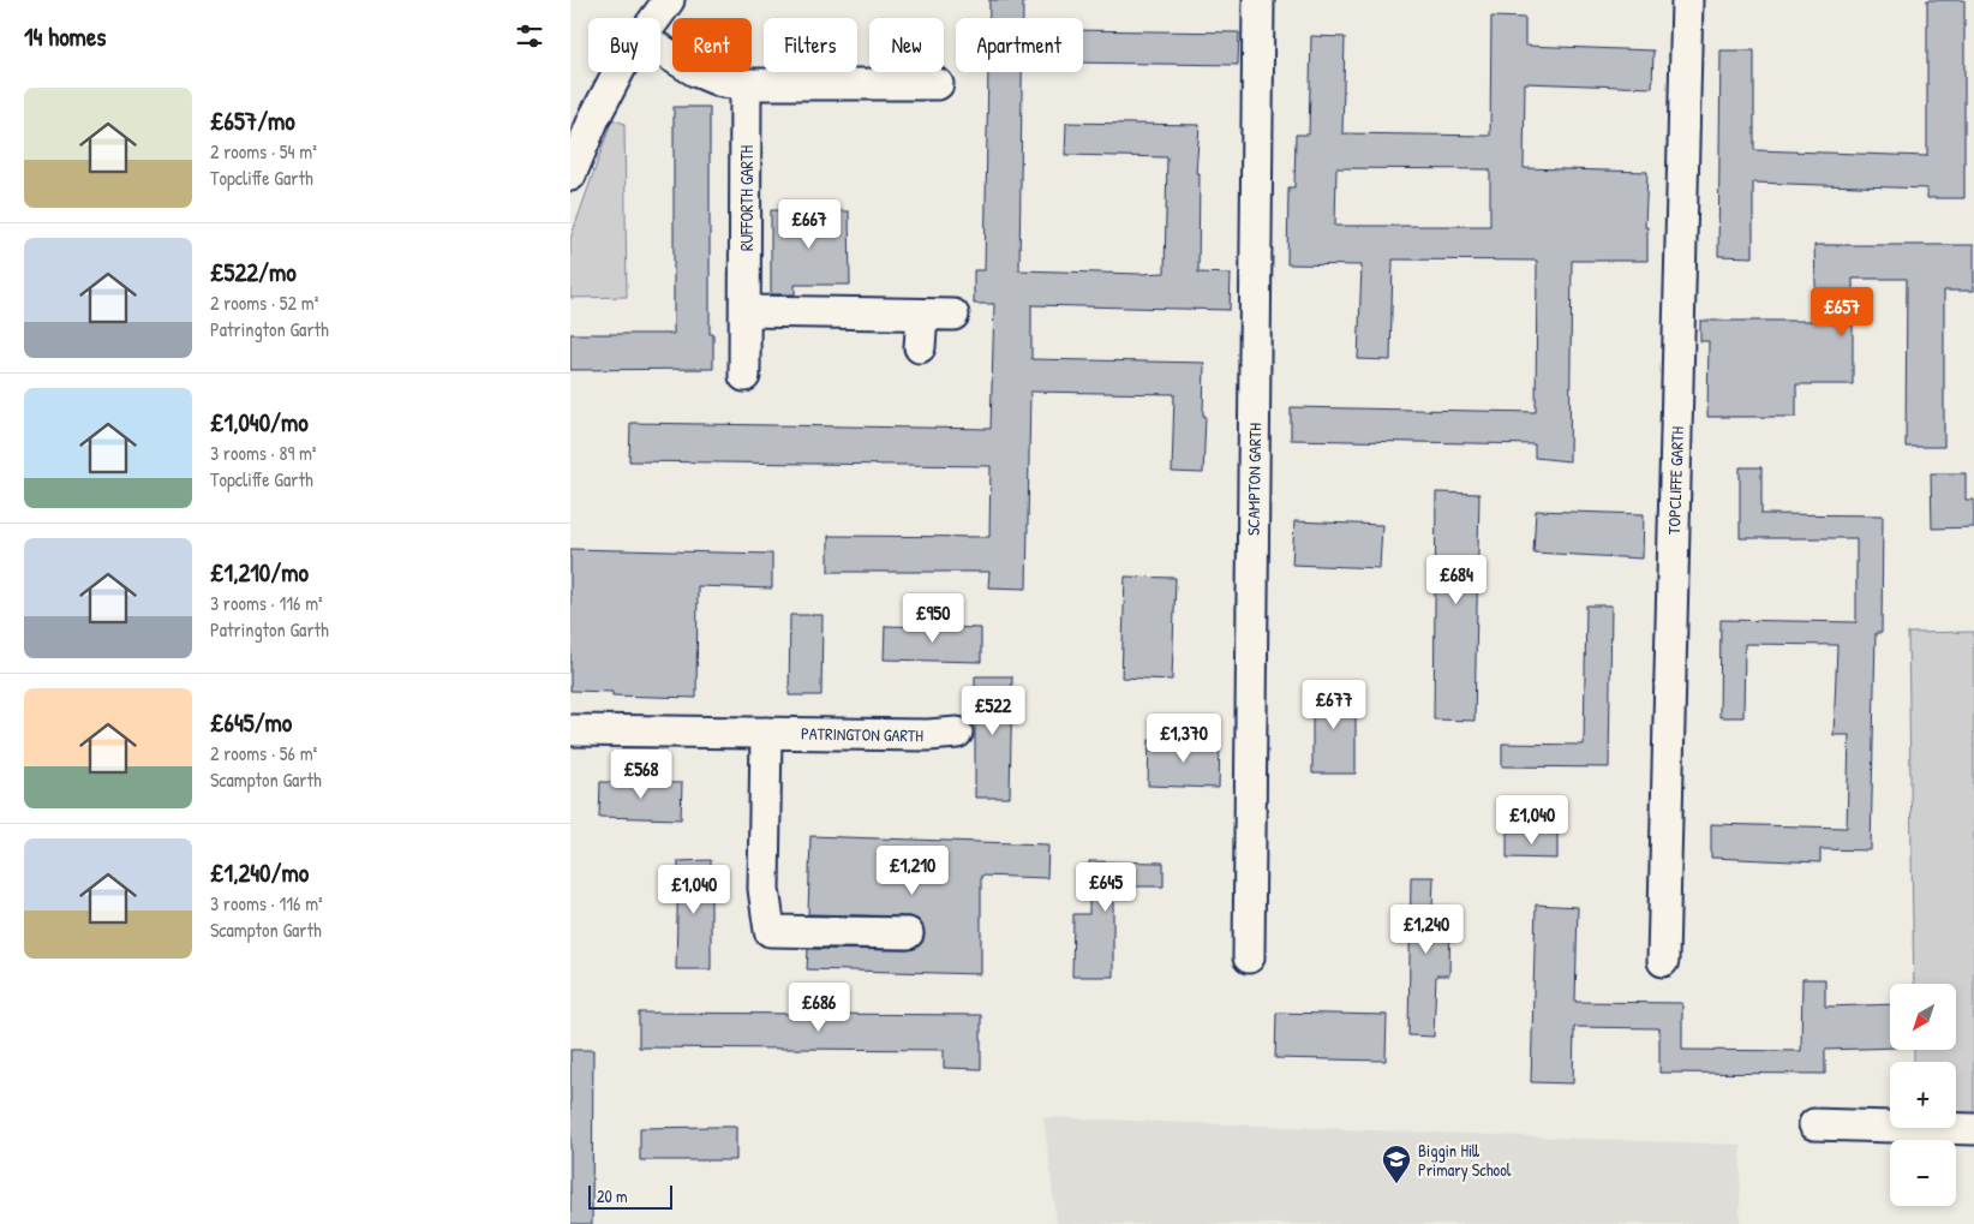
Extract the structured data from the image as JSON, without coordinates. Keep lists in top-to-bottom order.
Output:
{
  "streets": {
    "street": [
      "RUFFORTH GARTH",
      "SCAMPTON GARTH",
      "TOPCLIFFE GARTH",
      "PATRINGTON GARTH"
    ]
  },
  "places": {
    "school or university": ["Biggin Hill Primary School"]
  },
  "scale_bar": "20 m",
  "north": "bottom left",
  "page": {
    "heading": "14 homes",
    "chip": [
      "Buy",
      "Rent",
      "Filters",
      "New",
      "Apartment"
    ],
    "list": [
      {
        "name": "£657/mo",
        "note": "2 rooms · 54 m² · Topcliffe Garth"
      },
      {
        "name": "£522/mo",
        "note": "2 rooms · 52 m² · Patrington Garth"
      },
      {
        "name": "£1,040/mo",
        "note": "3 rooms · 89 m² · Topcliffe Garth"
      },
      {
        "name": "£1,210/mo",
        "note": "3 rooms · 116 m² · Patrington Garth"
      },
      {
        "name": "£645/mo",
        "note": "2 rooms · 56 m² · Scampton Garth"
      },
      {
        "name": "£1,240/mo",
        "note": "3 rooms · 116 m² · Scampton Garth"
      }
    ],
    "price": [
      "£667",
      "£657",
      "£684",
      "£950",
      "£677",
      "£522",
      "£1,370",
      "£568",
      "£1,040",
      "£1,210",
      "£645",
      "£1,040",
      "£1,240",
      "£686"
    ],
    "map_buttons": ["+", "−"],
    "scale": "20 m"
  }
}
